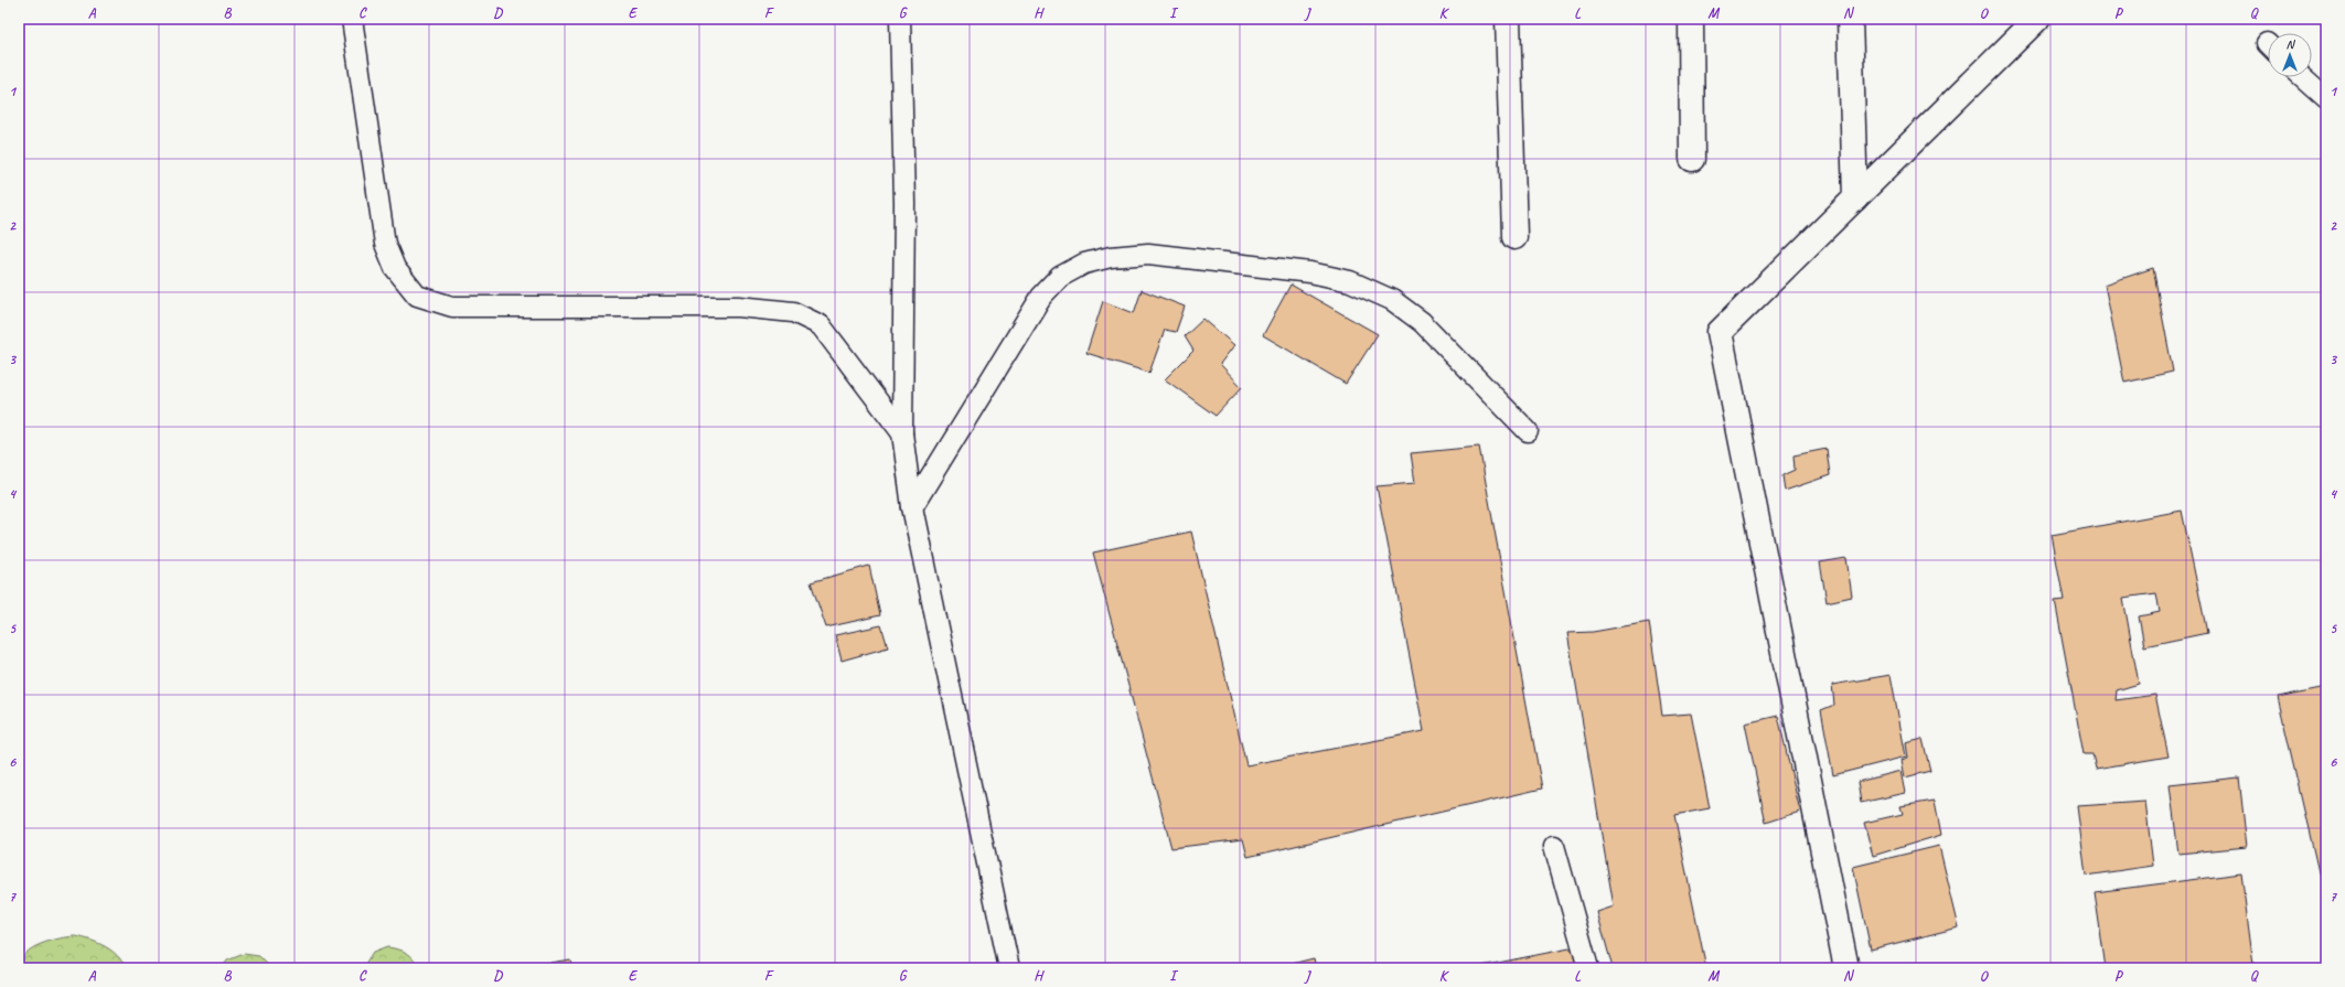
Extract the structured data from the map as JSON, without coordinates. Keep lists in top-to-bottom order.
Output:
{
  "north": "top",
  "grid": {
    "columns": [
      "A",
      "B",
      "C",
      "D",
      "E",
      "F",
      "G",
      "H",
      "I",
      "J",
      "K",
      "L",
      "M",
      "N",
      "O",
      "P",
      "Q"
    ],
    "rows": [
      "1",
      "2",
      "3",
      "4",
      "5",
      "6",
      "7"
    ]
  }
}
